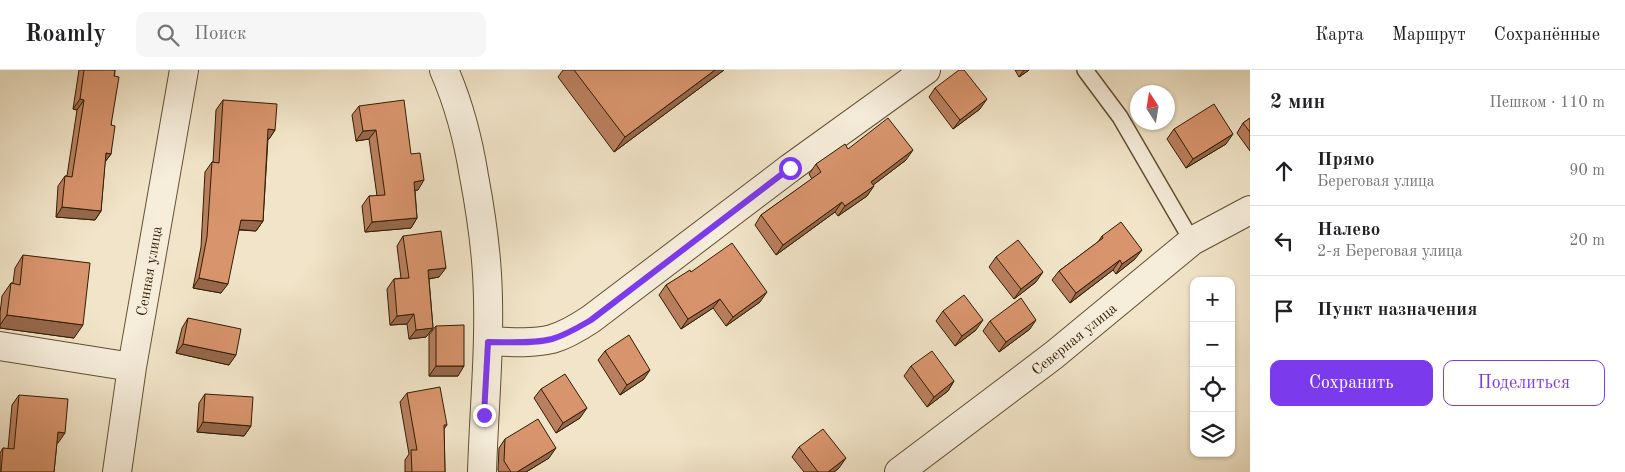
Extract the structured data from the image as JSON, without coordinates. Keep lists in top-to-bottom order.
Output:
{
  "streets": {
    "street": ["Сенная улица", "Северная улица"]
  },
  "north": "top",
  "page": {
    "header": "Roamly",
    "search": "Поиск",
    "nav": ["Карта", "Маршрут", "Сохранённые"],
    "heading": ["2 мин", "Пешком · 110 m"],
    "list": [
      ["Прямо", "Береговая улица", "90 m"],
      ["Налево", "2-я Береговая улица", "20 m"],
      "Пункт назначения"
    ],
    "map_buttons": ["+", "−"],
    "buttons": ["Сохранить", "Поделиться"]
  }
}
